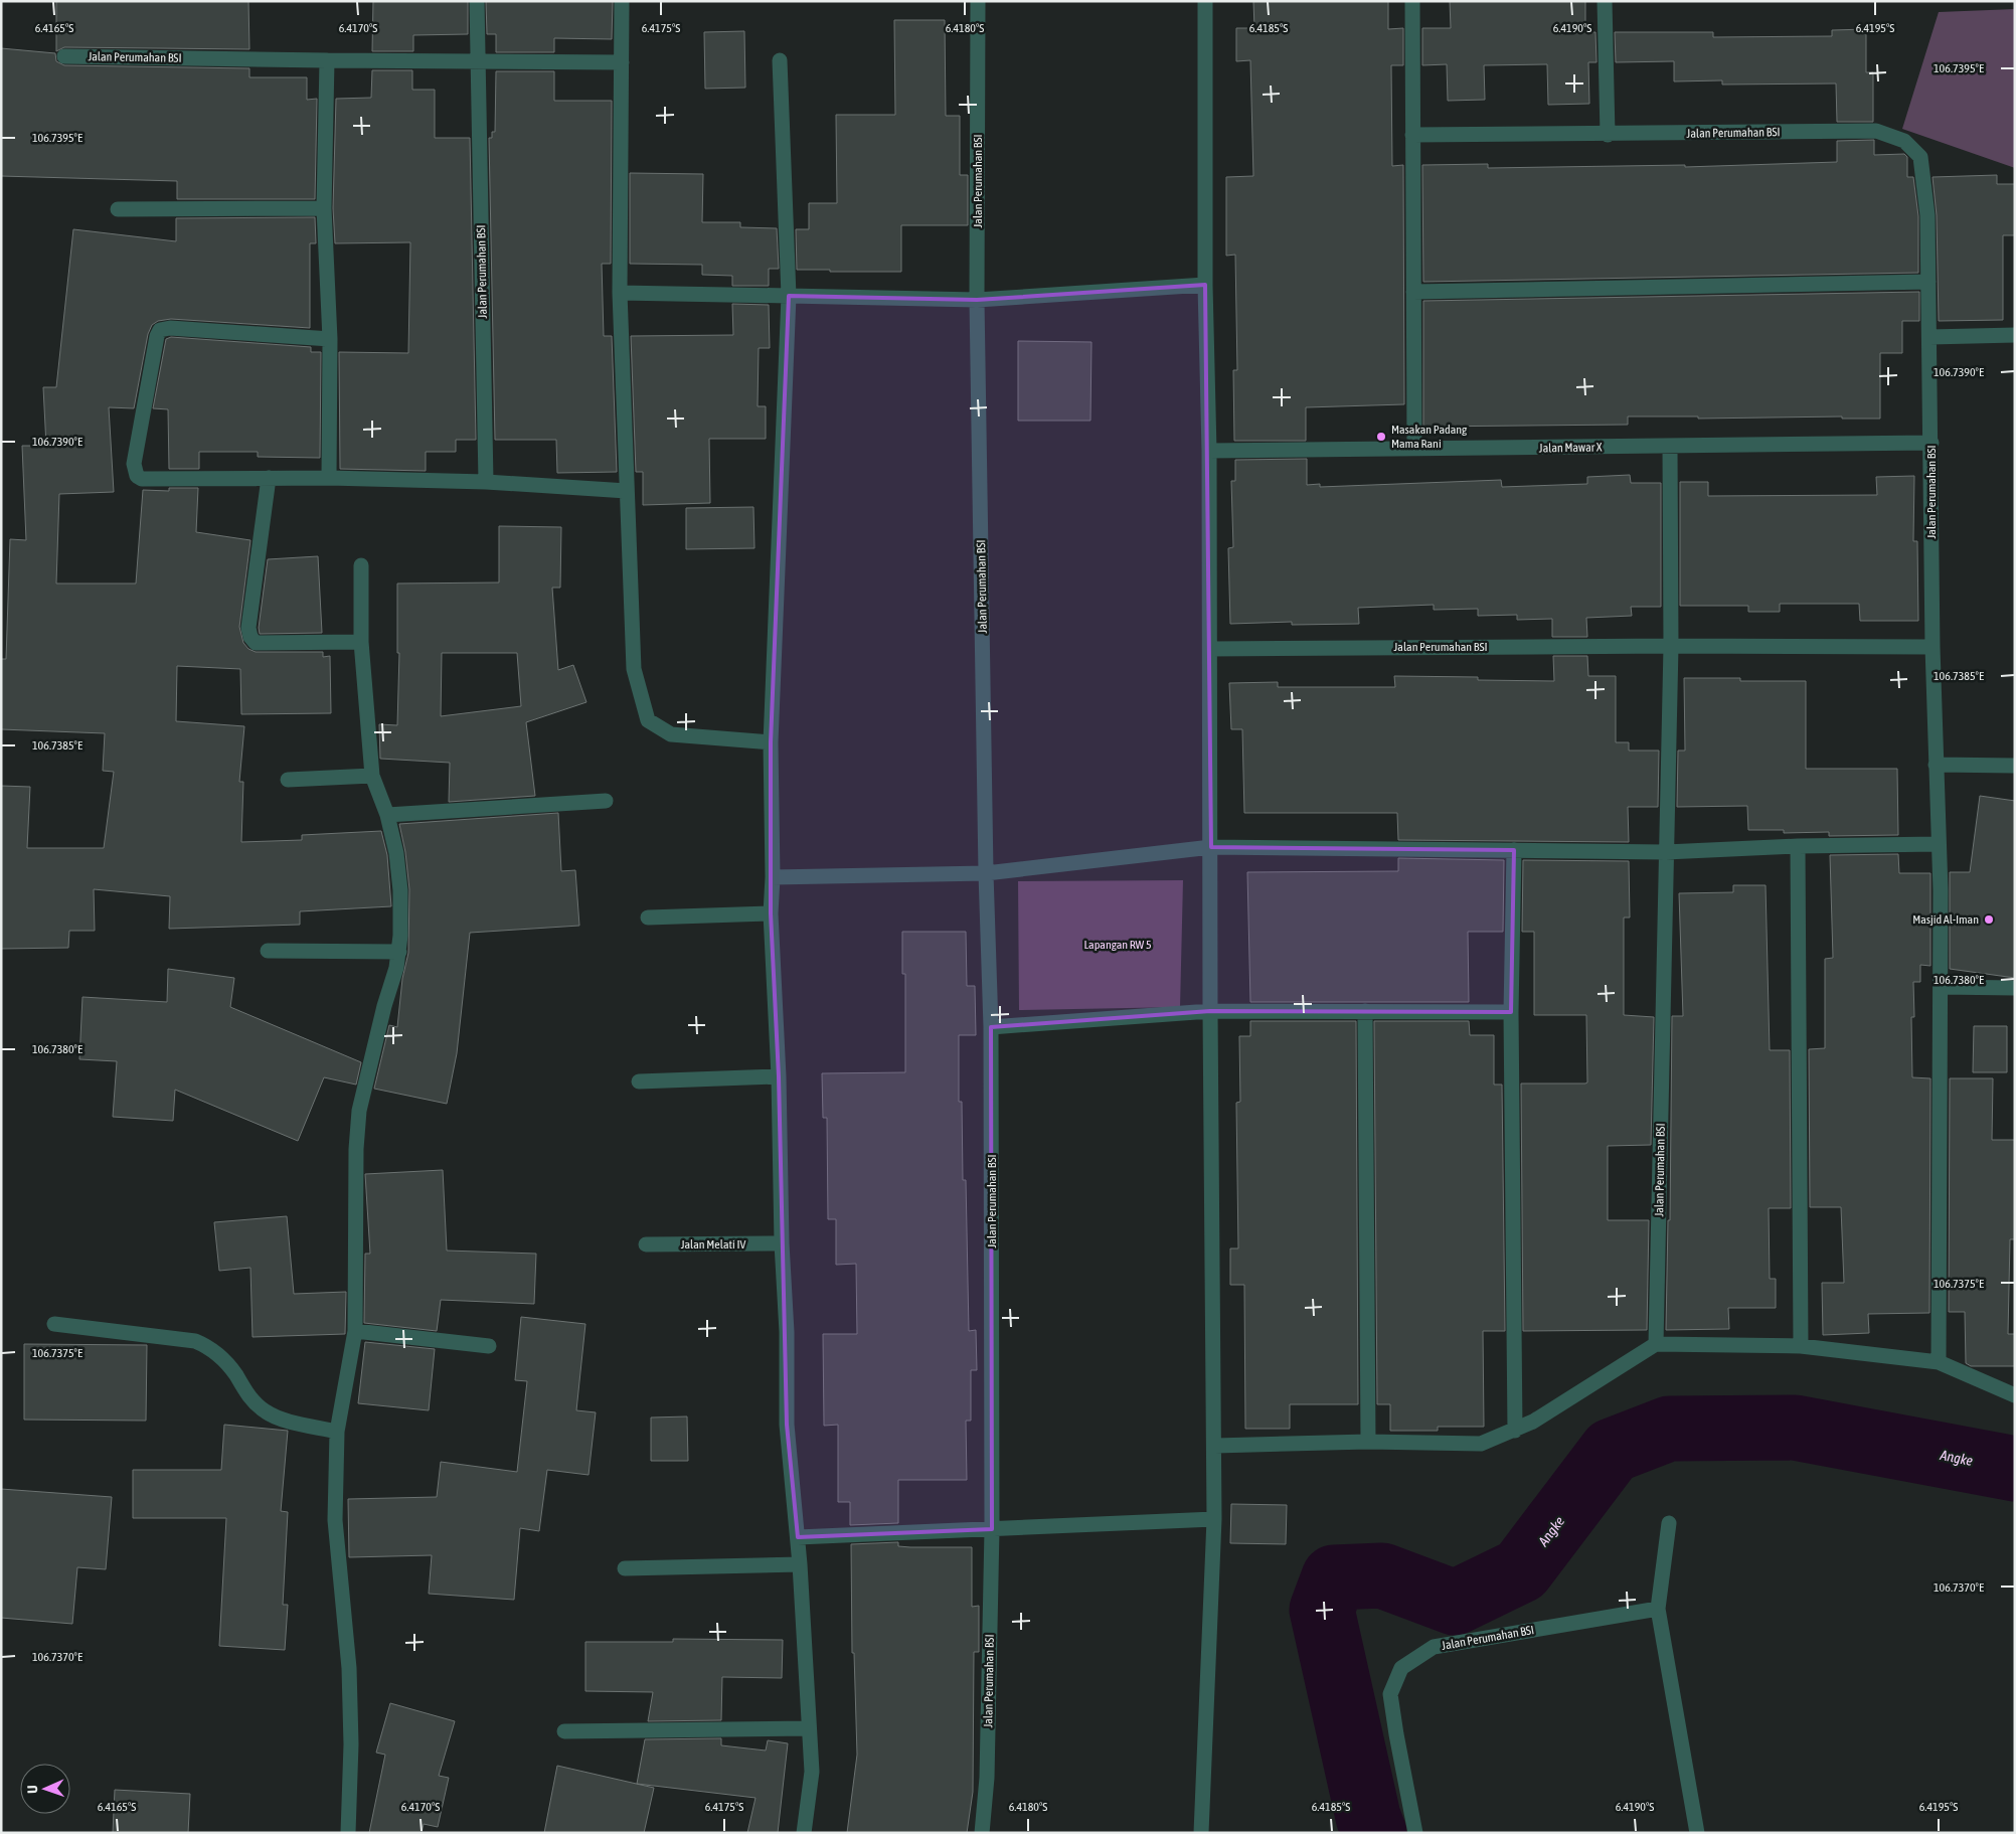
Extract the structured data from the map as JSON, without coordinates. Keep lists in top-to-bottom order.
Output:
{
  "streets": {
    "street": ["Jalan Perumahan BSI", "Jalan Mawar X", "Jalan Melati IV"]
  },
  "crossings": [
    ["Jalan Perumahan BSI", "Jalan Mawar X"]
  ],
  "water": ["Angke"],
  "parks": ["Lapangan RW 5"],
  "places": ["Masakan Padang Mama Rani", "Masjid Al-Iman"],
  "north": "left",
  "coordinates": [
    "6.4165°S",
    "6.4170°S",
    "6.4175°S",
    "6.4180°S",
    "6.4185°S",
    "6.4190°S",
    "6.4195°S",
    "106.7395°E",
    "106.7390°E",
    "106.7385°E",
    "106.7380°E",
    "106.7375°E",
    "106.7370°E"
  ]
}
